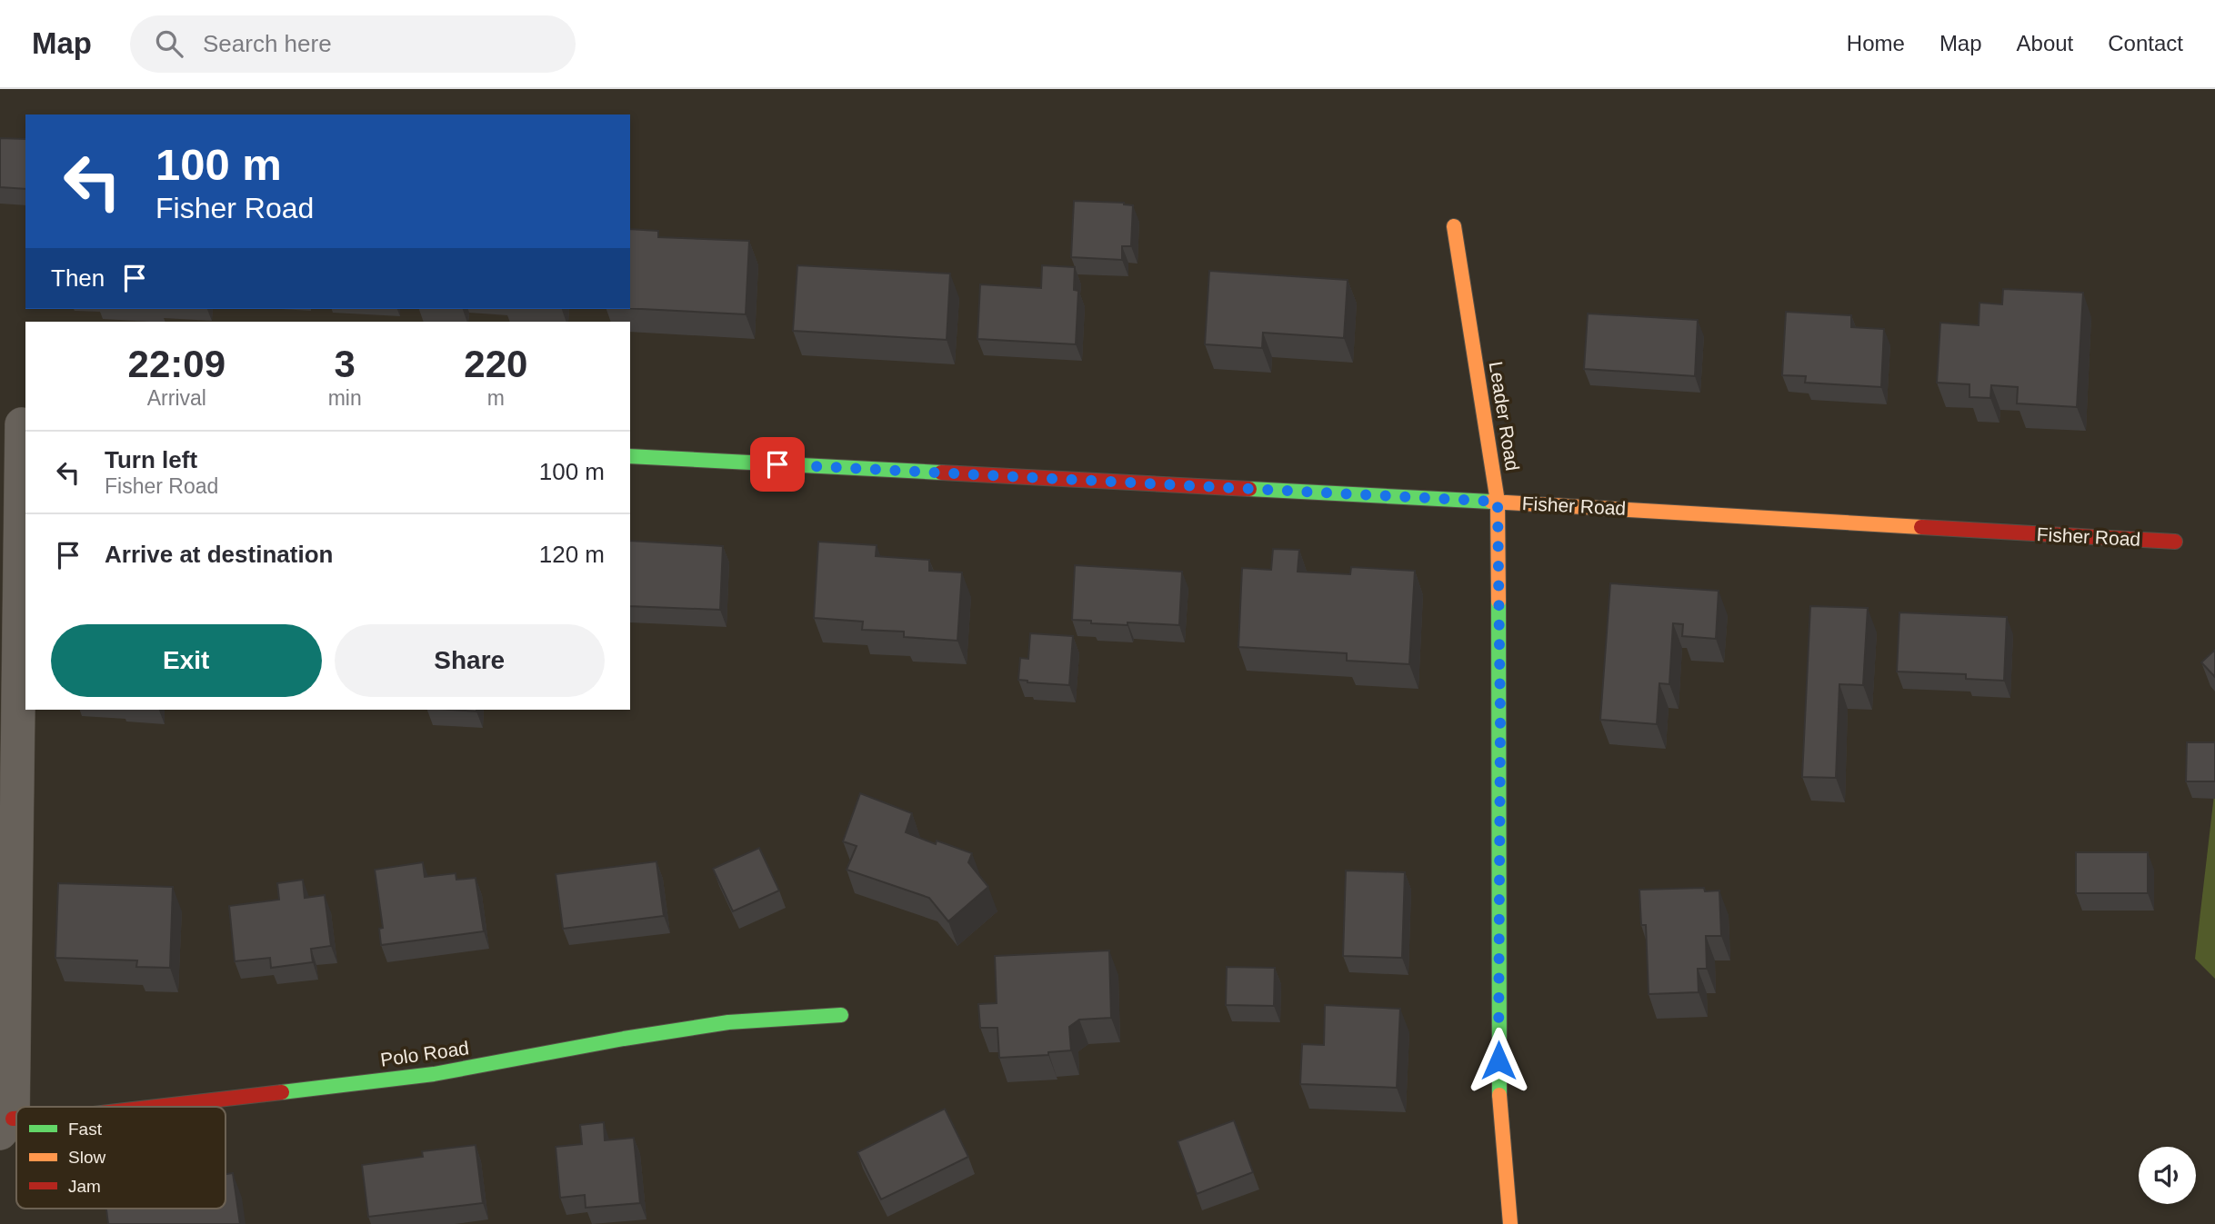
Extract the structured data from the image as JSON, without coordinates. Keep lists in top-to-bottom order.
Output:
{
  "streets": {
    "street": ["Leader Road", "Fisher Road", "Polo Road"]
  },
  "crossings": [
    ["Leader Road", "Fisher Road"]
  ],
  "legend": ["Fast", "Slow", "Jam"],
  "page": {
    "header": "Map",
    "search": "Search here",
    "nav": [
      "Home",
      "Map",
      "About",
      "Contact"
    ],
    "turn": ["100 m", "Fisher Road"],
    "then": "Then",
    "eta": [
      "22:09",
      "Arrival",
      "3",
      "min",
      "220",
      "m"
    ],
    "list": [
      {
        "name": "Turn left",
        "note": "Fisher Road",
        "value": "100 m"
      },
      {
        "name": "Arrive at destination",
        "value": "120 m"
      }
    ],
    "buttons": ["Exit", "Share"]
  }
}
